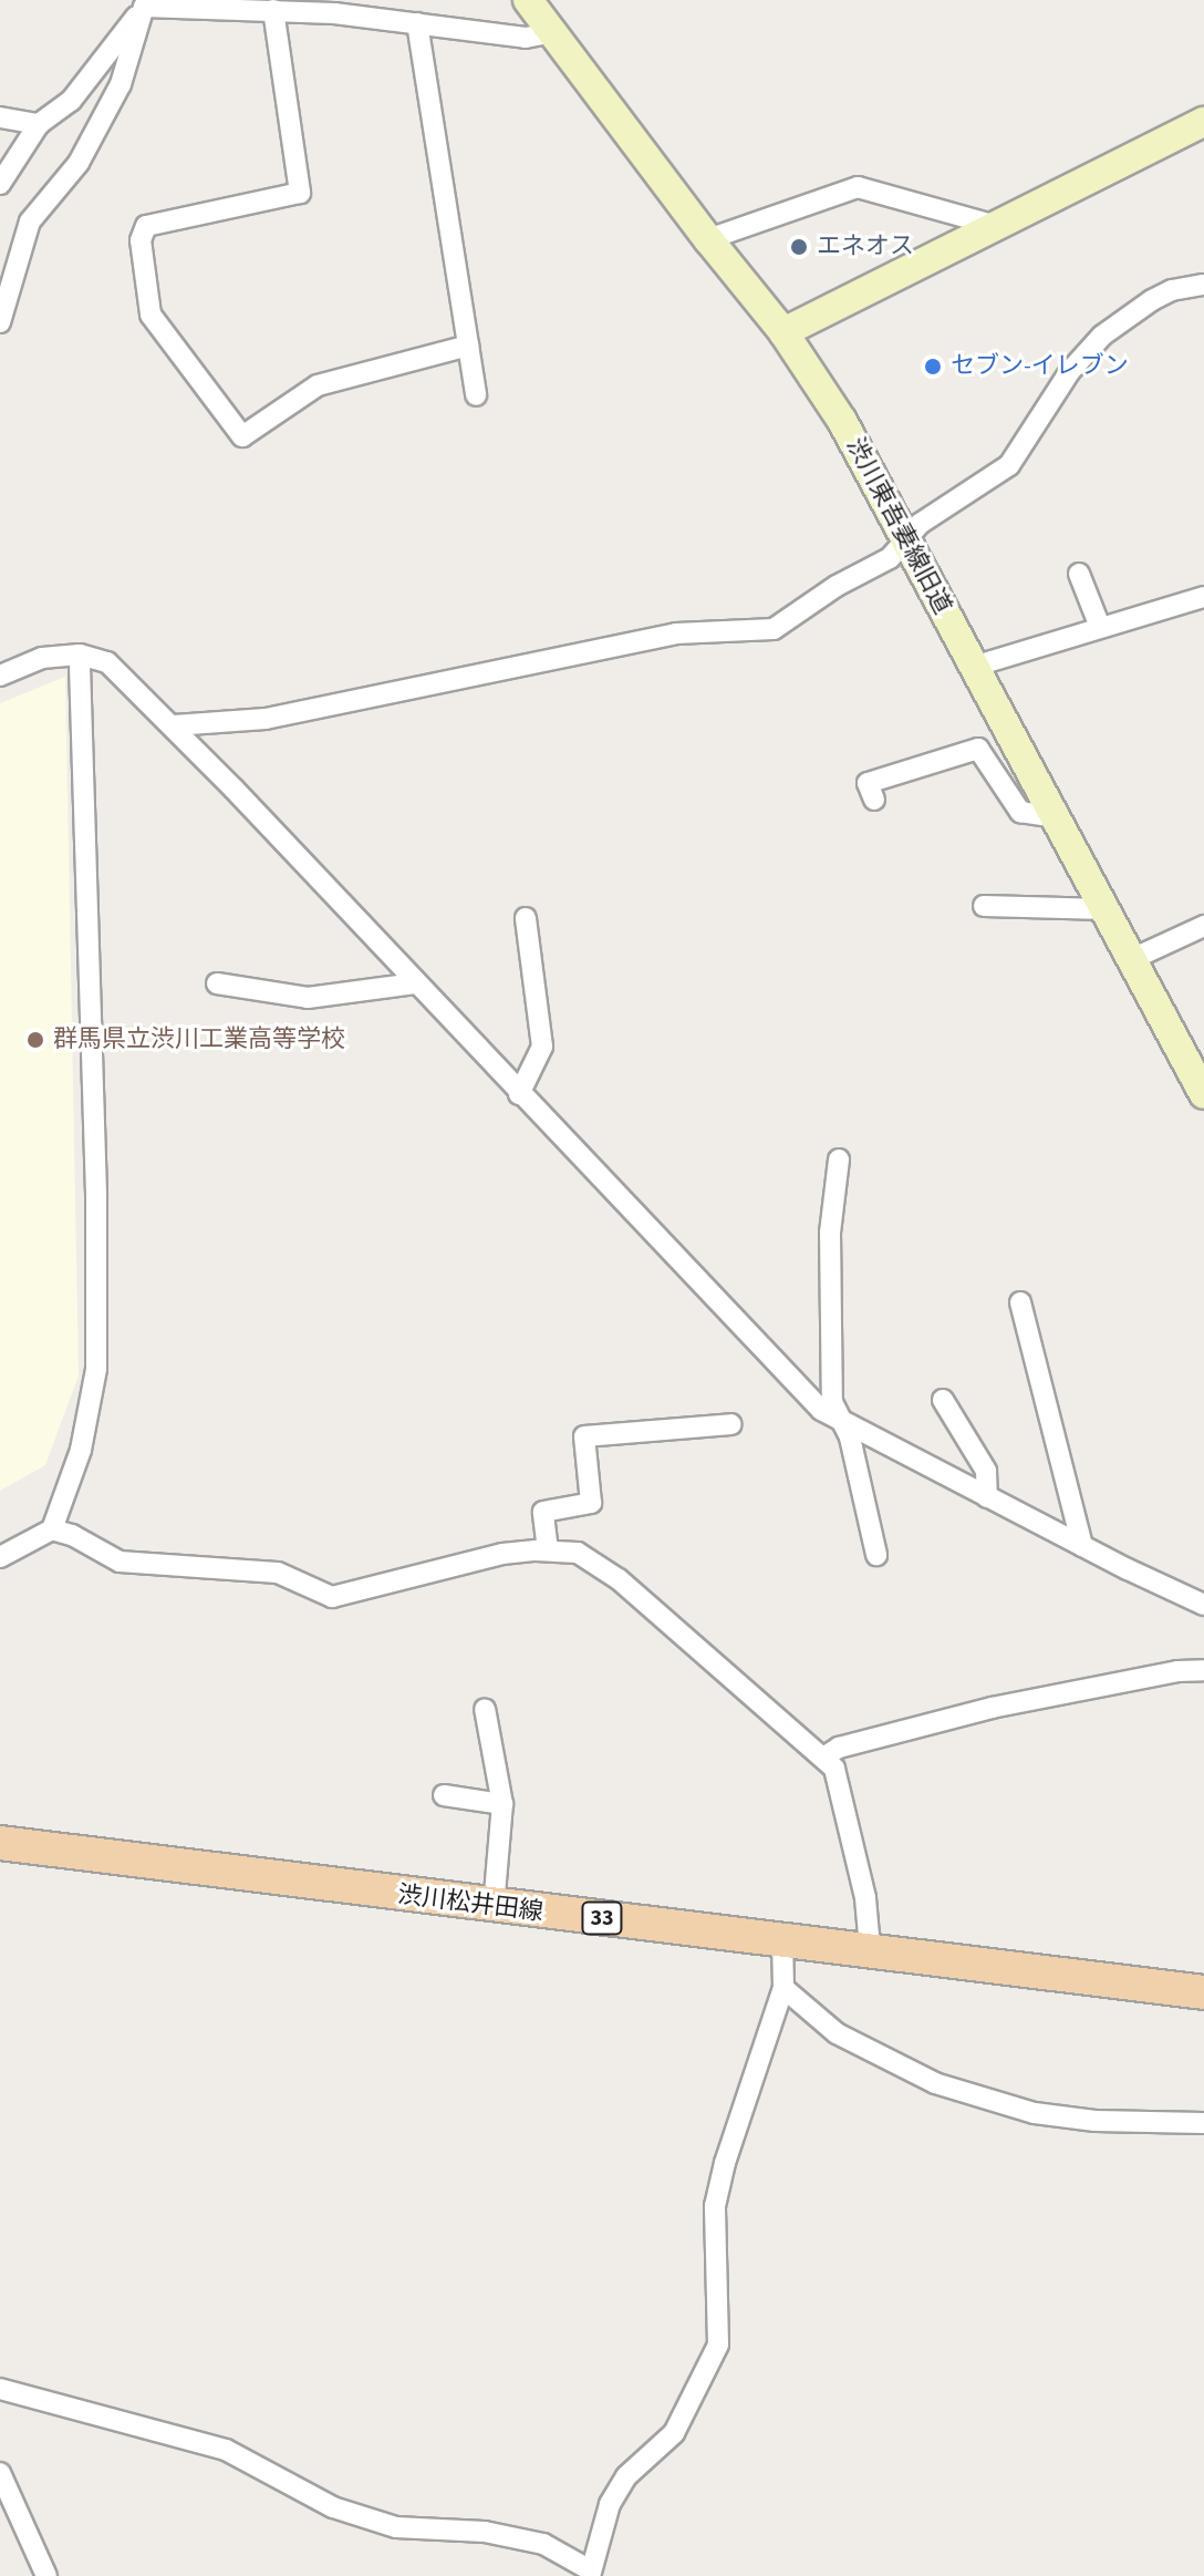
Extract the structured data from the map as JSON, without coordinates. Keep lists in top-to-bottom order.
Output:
{
  "streets": {
    "main road": ["渋川松井田線", "33"],
    "street": ["渋川東吾妻線旧道"]
  },
  "places": ["エネオス", "セブン-イレブン", "群馬県立渋川工業高等学校"]
}
